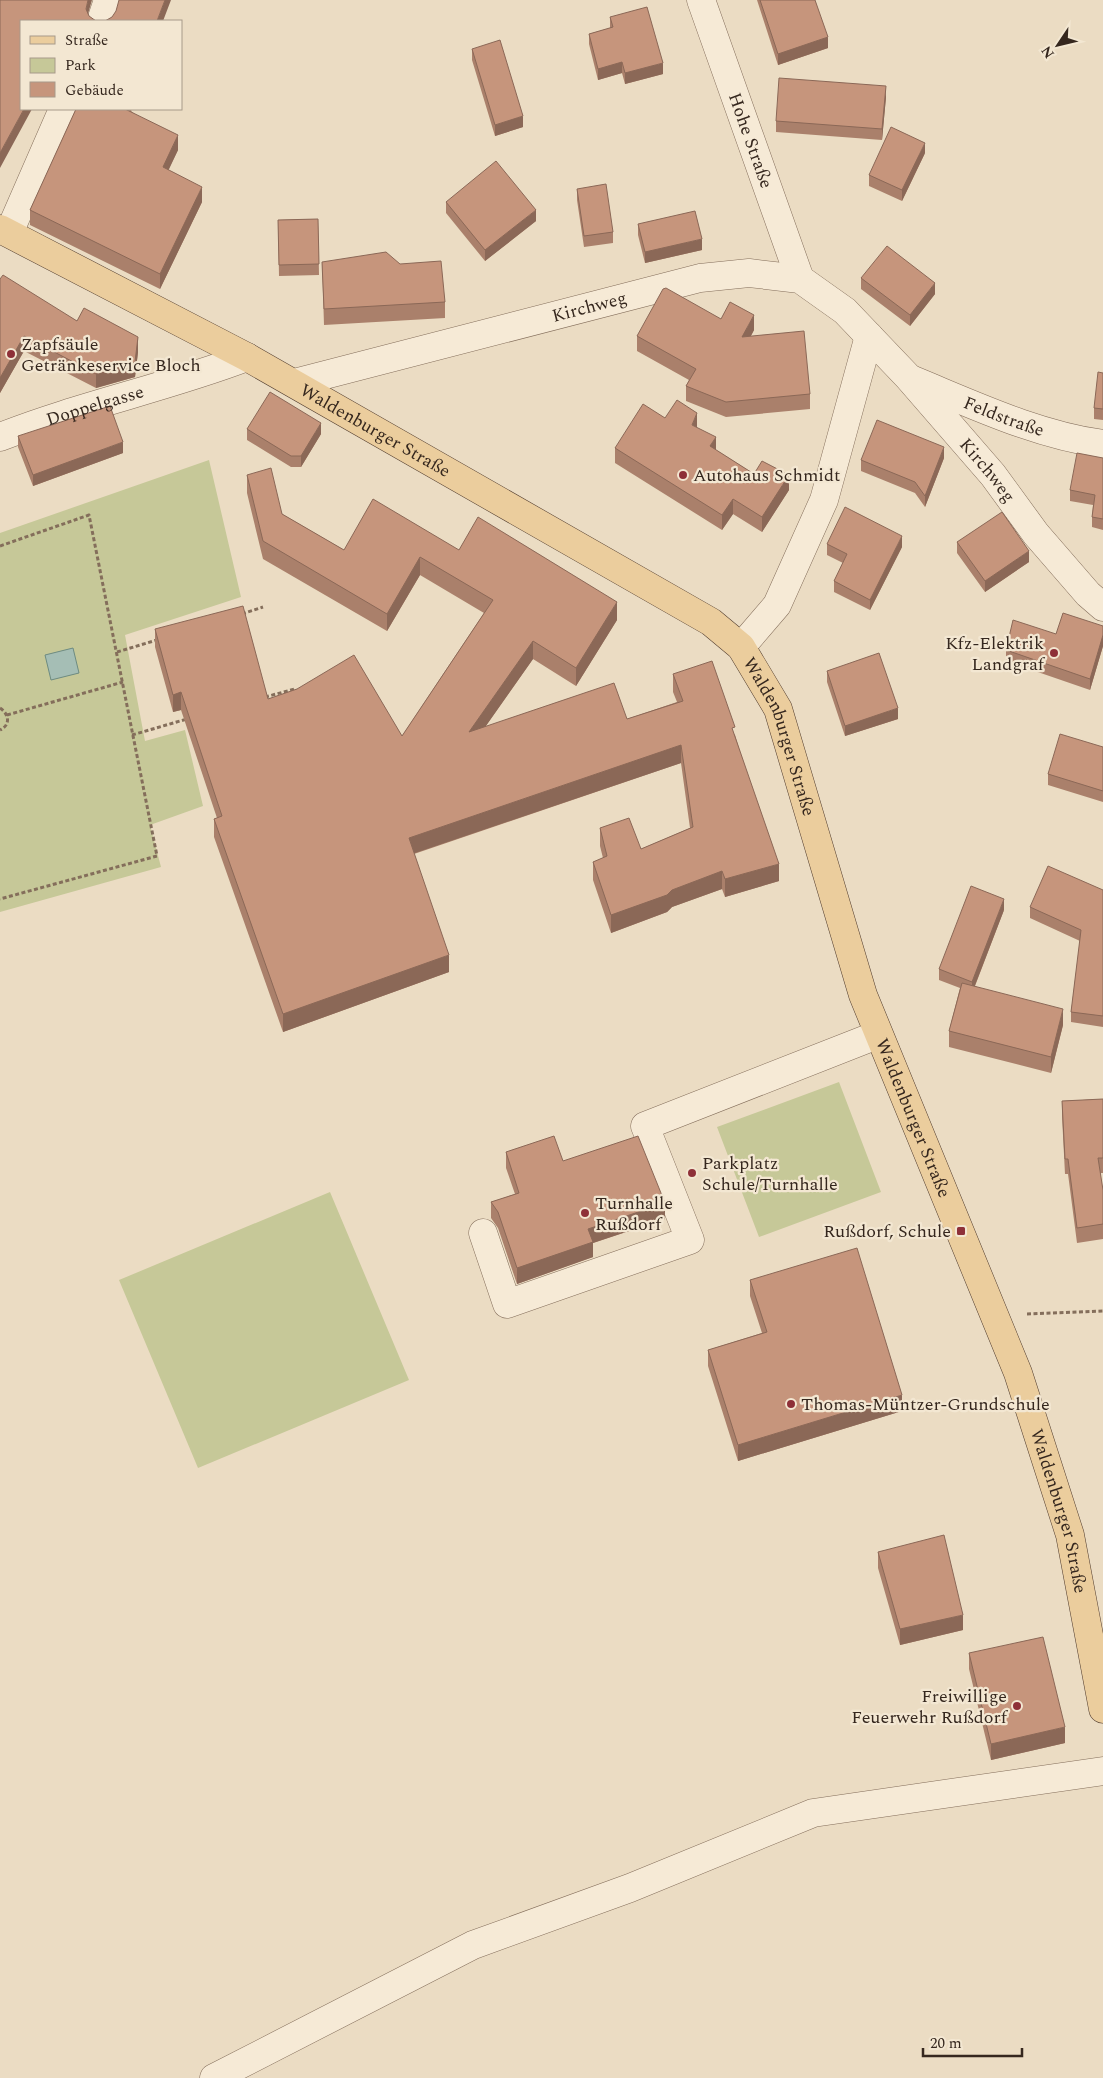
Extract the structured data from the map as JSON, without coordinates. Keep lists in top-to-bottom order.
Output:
{
  "streets": {
    "main road": ["Waldenburger Straße"],
    "street": [
      "Hohe Straße",
      "Kirchweg",
      "Doppelgasse",
      "Feldstraße"
    ]
  },
  "crossings": [
    ["Hohe Straße", "Kirchweg"],
    ["Kirchweg", "Feldstraße"],
    ["Kirchweg", "Waldenburger Straße"],
    ["Doppelgasse", "Waldenburger Straße"]
  ],
  "places": {
    "other": [
      "Zapfsäule Getränkeservice Bloch",
      "Autohaus Schmidt",
      "Kfz-Elektrik Landgraf",
      "Parkplatz Schule/Turnhalle",
      "Turnhalle Rußdorf",
      "Thomas-Müntzer-Grundschule",
      "Freiwillige Feuerwehr Rußdorf"
    ],
    "transit": ["Rußdorf, Schule"]
  },
  "legend": ["Straße", "Park", "Gebäude"],
  "scale_bar": "20 m",
  "north": "bottom left"
}
